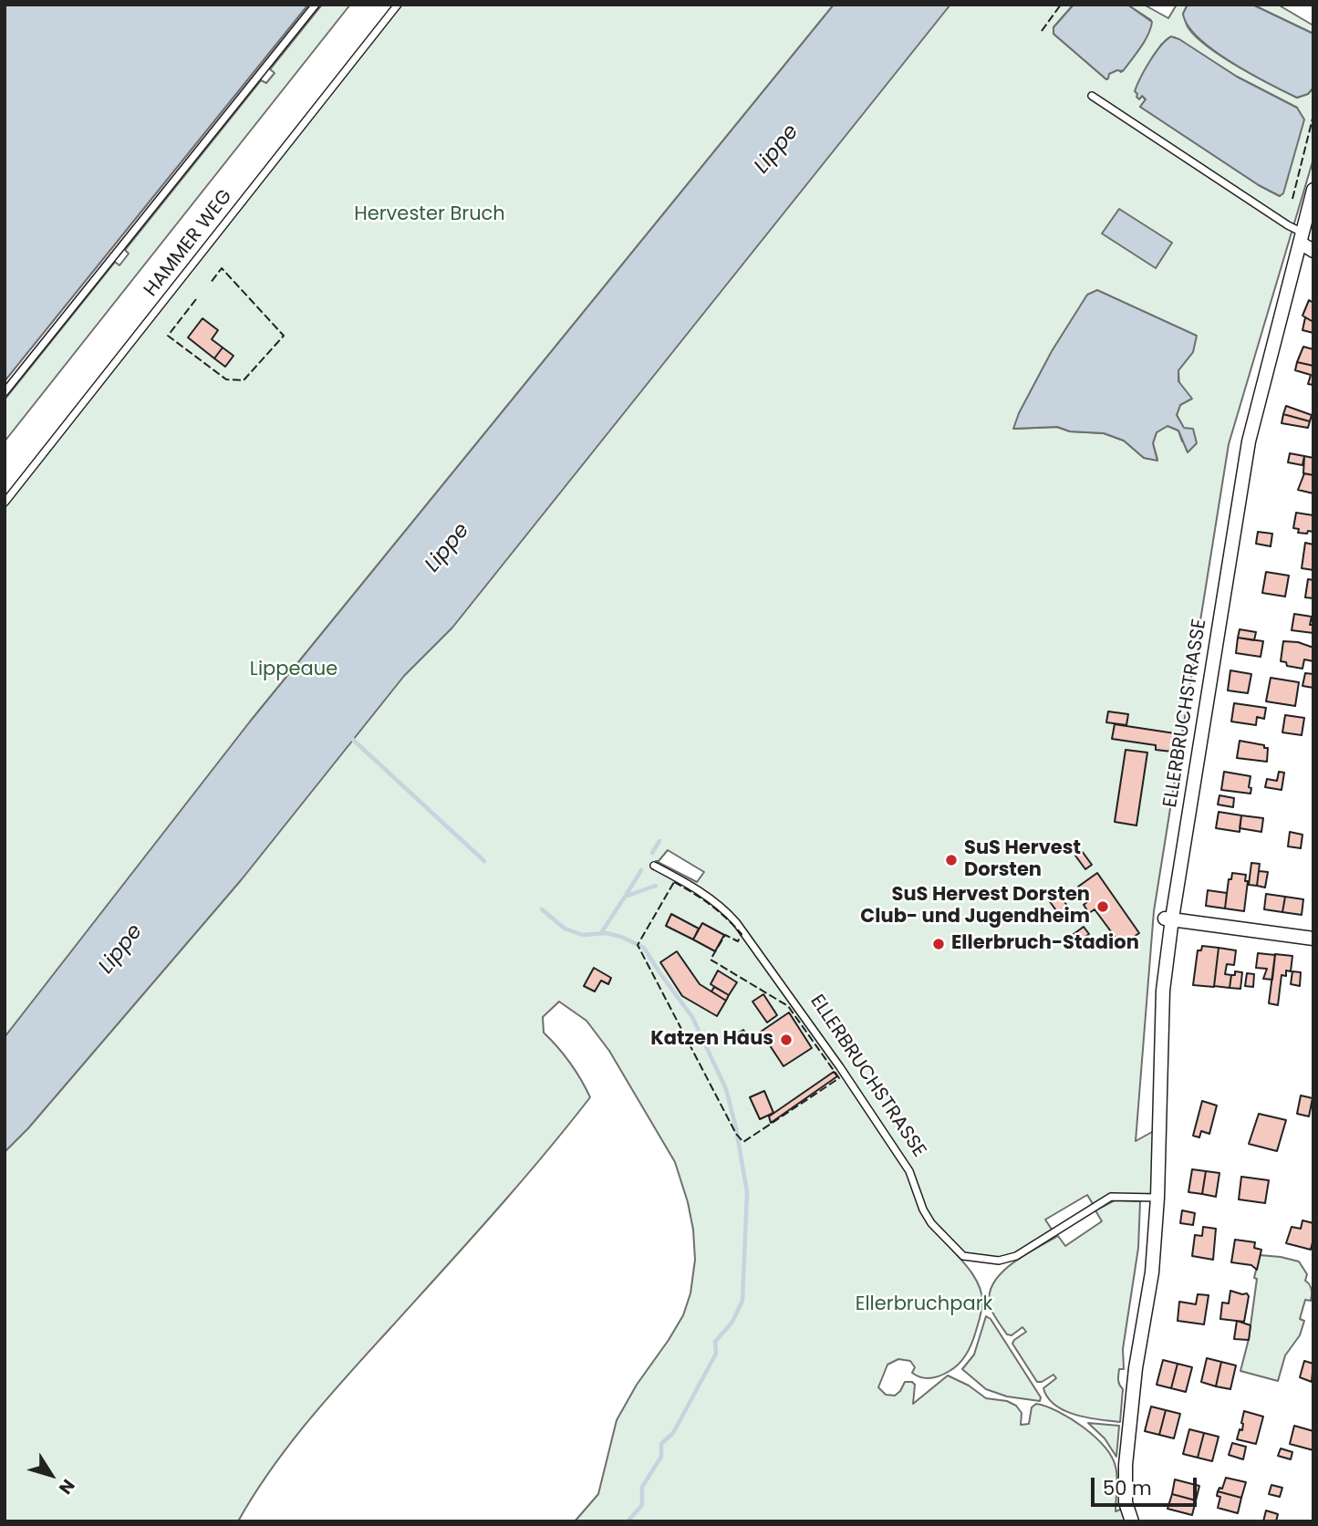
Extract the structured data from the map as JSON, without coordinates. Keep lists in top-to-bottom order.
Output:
{
  "streets": {
    "street": ["ELLERBRUCHSTRASSE"],
    "lane": ["HAMMER WEG"]
  },
  "water": ["Lippe"],
  "parks": ["Hervester Bruch", "Lippeaue", "Ellerbruchpark"],
  "places": [
    "SuS Hervest Dorsten",
    "SuS Hervest Dorsten Club- und Jugendheim",
    "Ellerbruch-Stadion",
    "Katzen Haus"
  ],
  "scale_bar": "50 m",
  "north": "bottom right"
}
